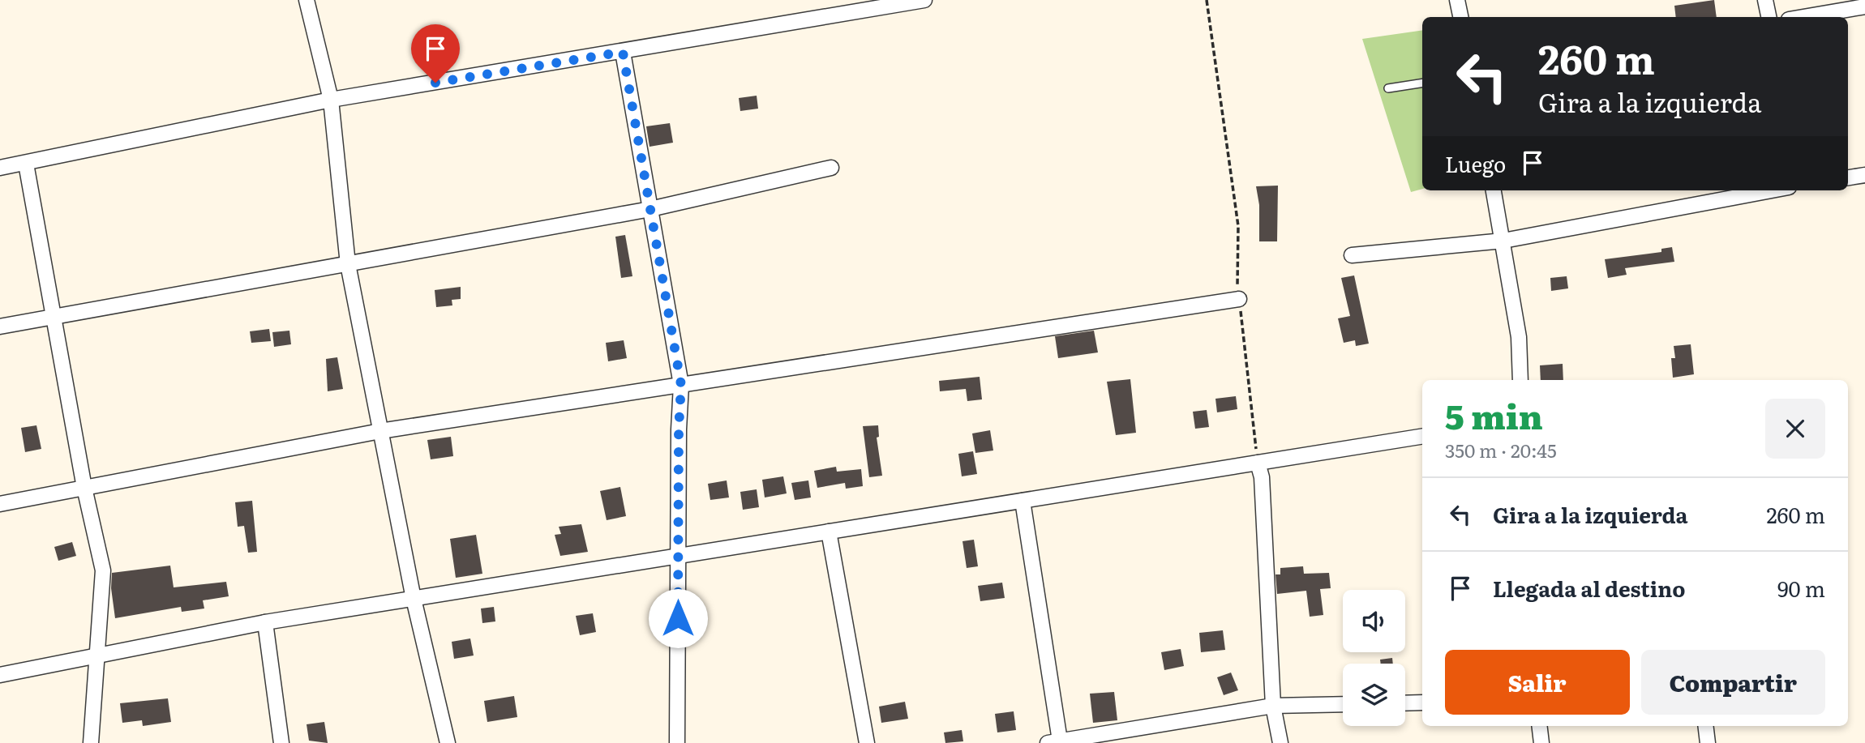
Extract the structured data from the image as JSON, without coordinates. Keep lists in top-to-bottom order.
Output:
{
  "page": {
    "turn": ["260 m", "Gira a la izquierda"],
    "then": "Luego",
    "heading": ["5 min", "350 m · 20:45"],
    "list": [
      {
        "name": "Gira a la izquierda",
        "value": "260 m"
      },
      {
        "name": "Llegada al destino",
        "value": "90 m"
      }
    ],
    "buttons": ["Salir", "Compartir"]
  }
}
